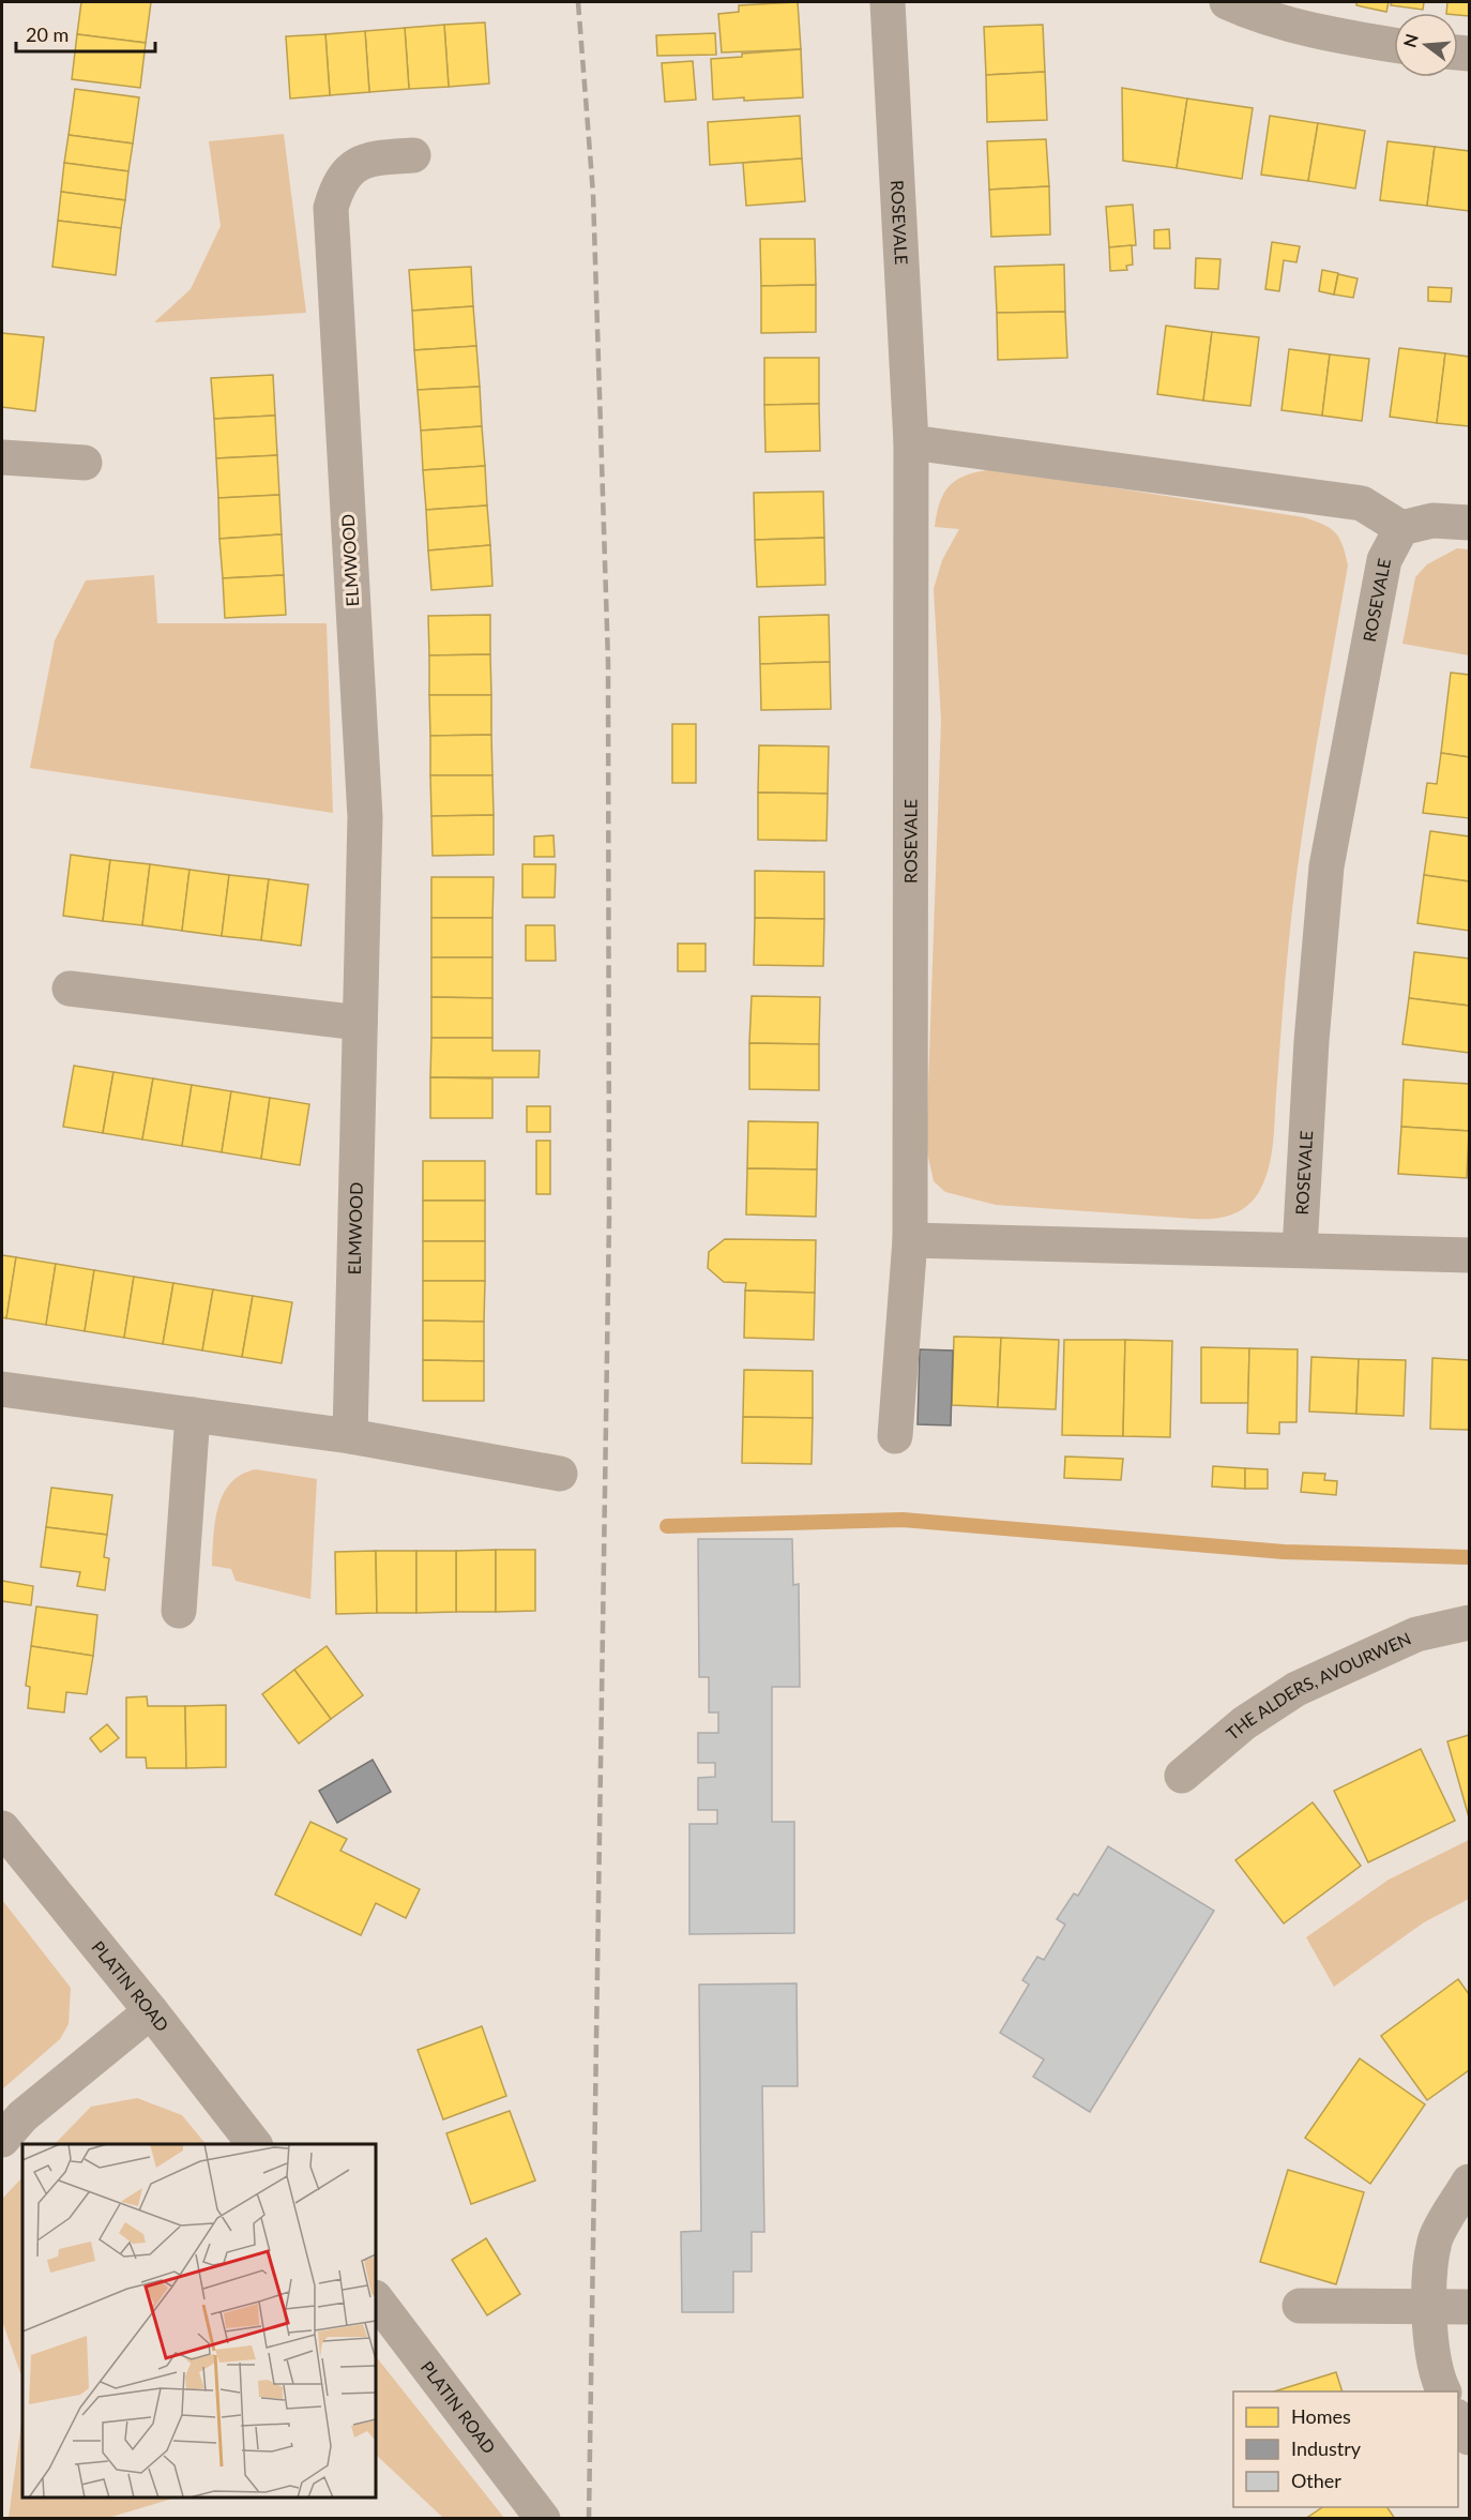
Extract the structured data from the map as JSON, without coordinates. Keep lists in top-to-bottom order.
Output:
{
  "streets": {
    "main road": ["PLATIN ROAD"],
    "street": ["ROSEVALE", "ELMWOOD", "THE ALDERS, AVOURWEN"]
  },
  "legend": ["Homes", "Industry", "Other"],
  "scale_bar": "20 m",
  "north": "left"
}
